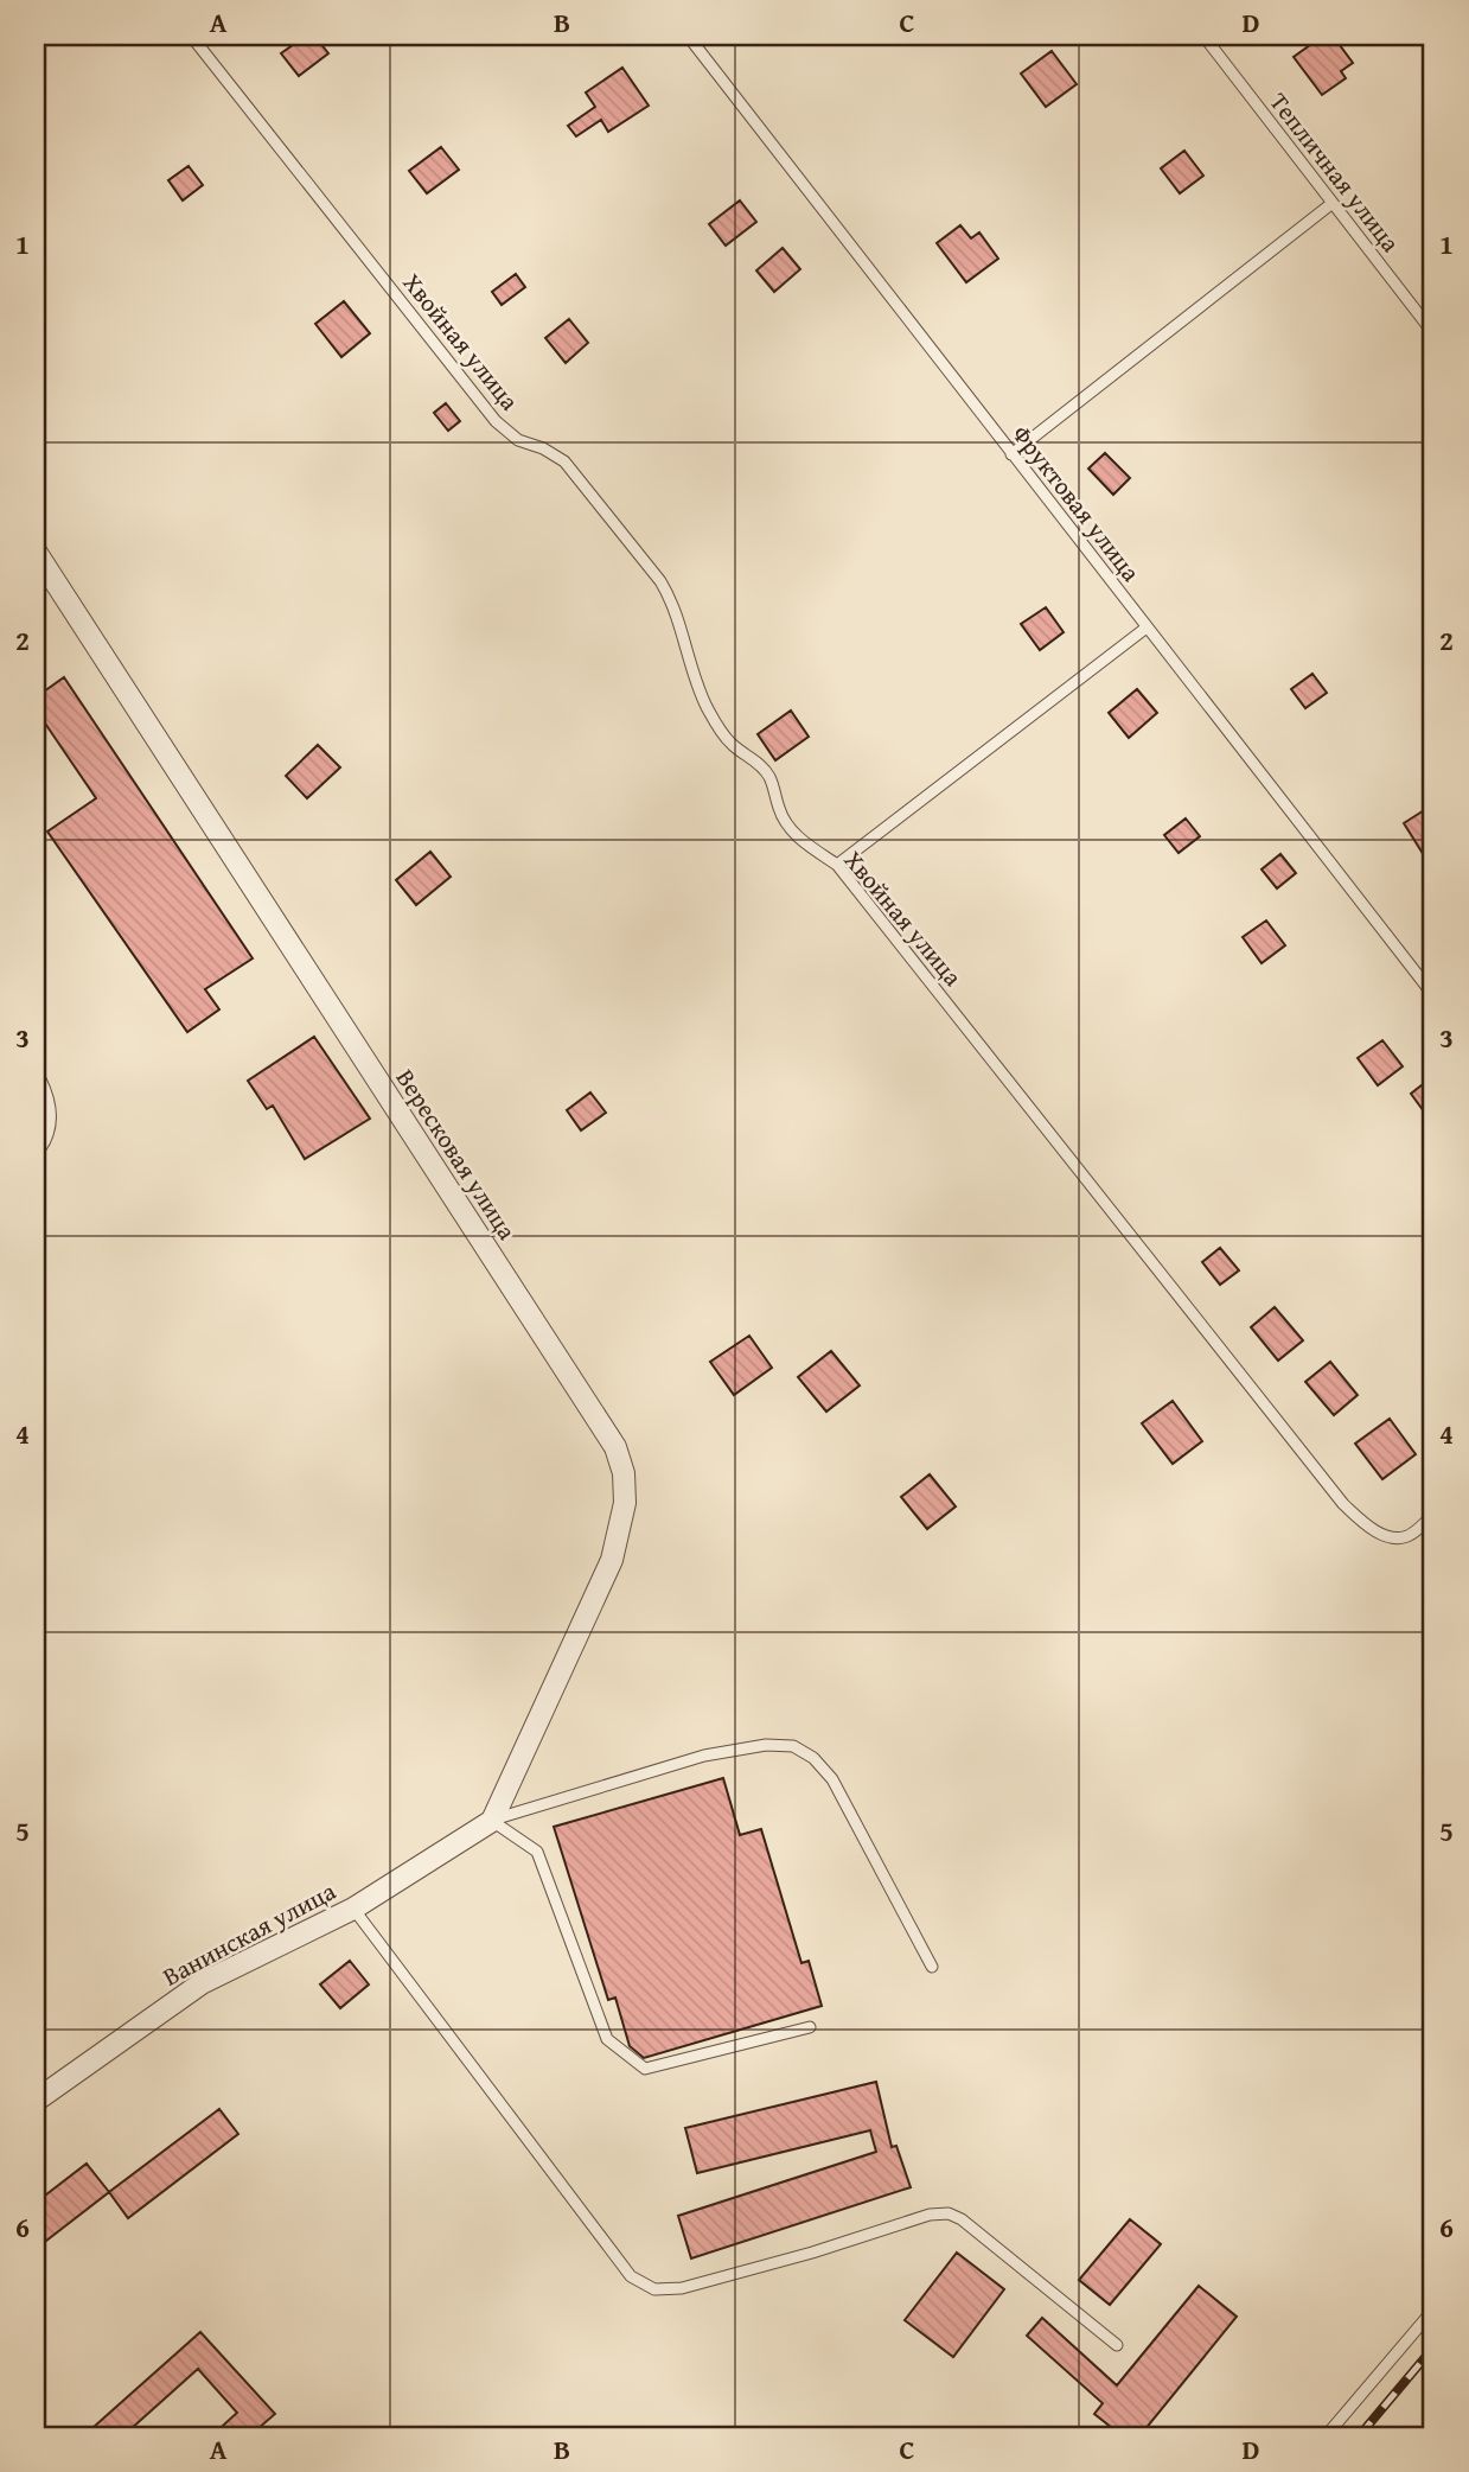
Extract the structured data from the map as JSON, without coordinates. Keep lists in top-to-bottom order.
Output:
{
  "streets": {
    "street": ["Вересковая улица", "Ванинская улица"],
    "lane": ["Тепличная улица", "Хвойная улица", "Фруктовая улица"]
  },
  "crossings": [
    ["Вересковая улица", "Ванинская улица"]
  ],
  "grid": {
    "columns": [
      "A",
      "B",
      "C",
      "D"
    ],
    "rows": [
      "1",
      "2",
      "3",
      "4",
      "5",
      "6"
    ]
  }
}
